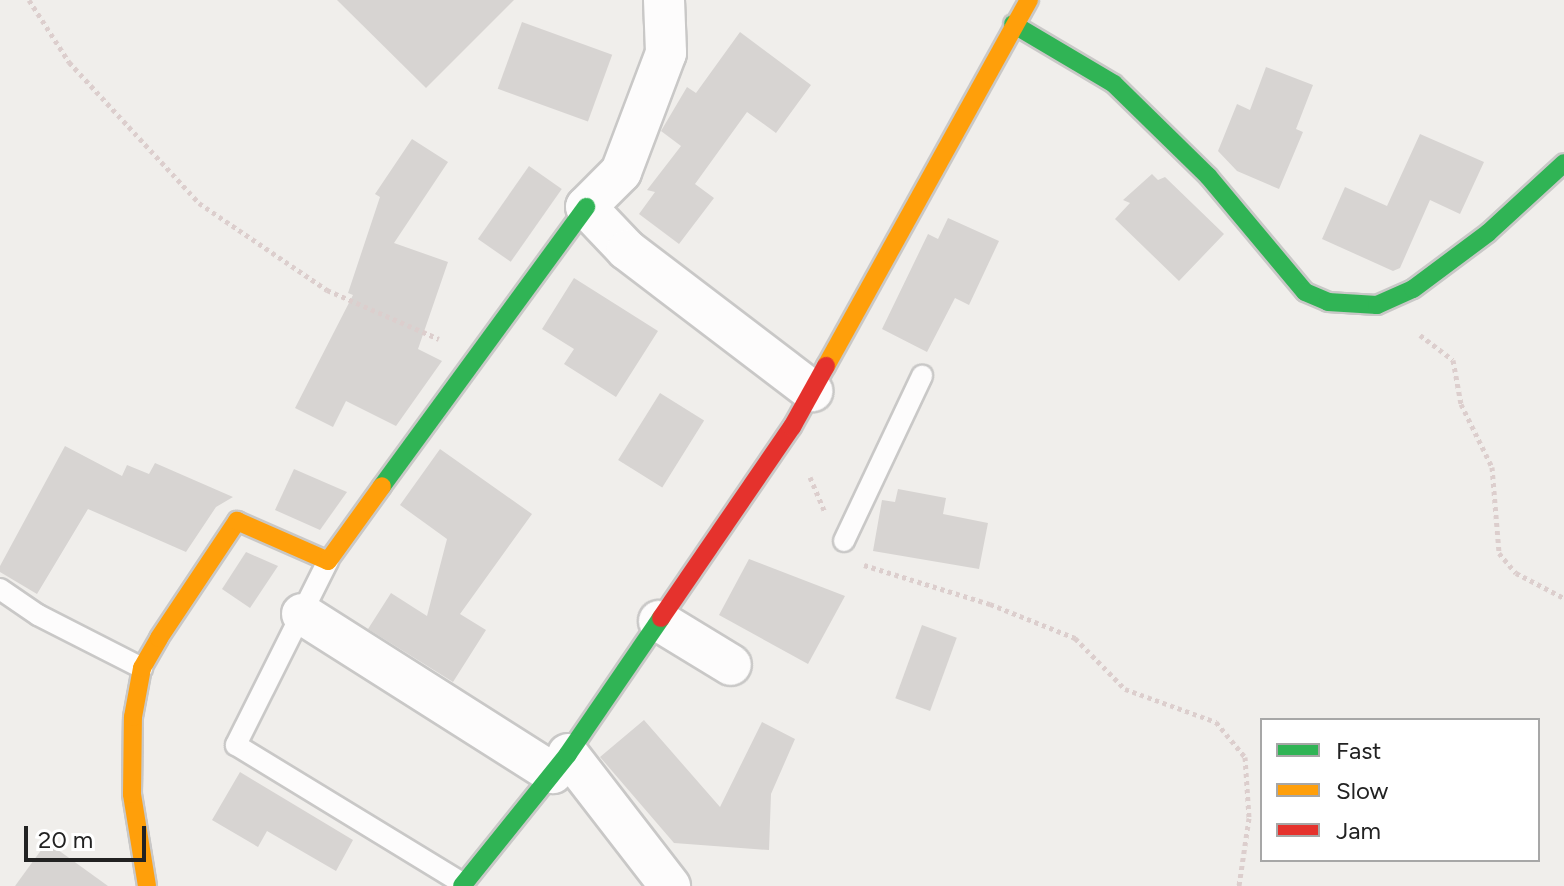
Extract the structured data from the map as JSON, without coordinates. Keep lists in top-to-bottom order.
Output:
{
  "legend": ["Fast", "Slow", "Jam"],
  "scale_bar": "20 m"
}
